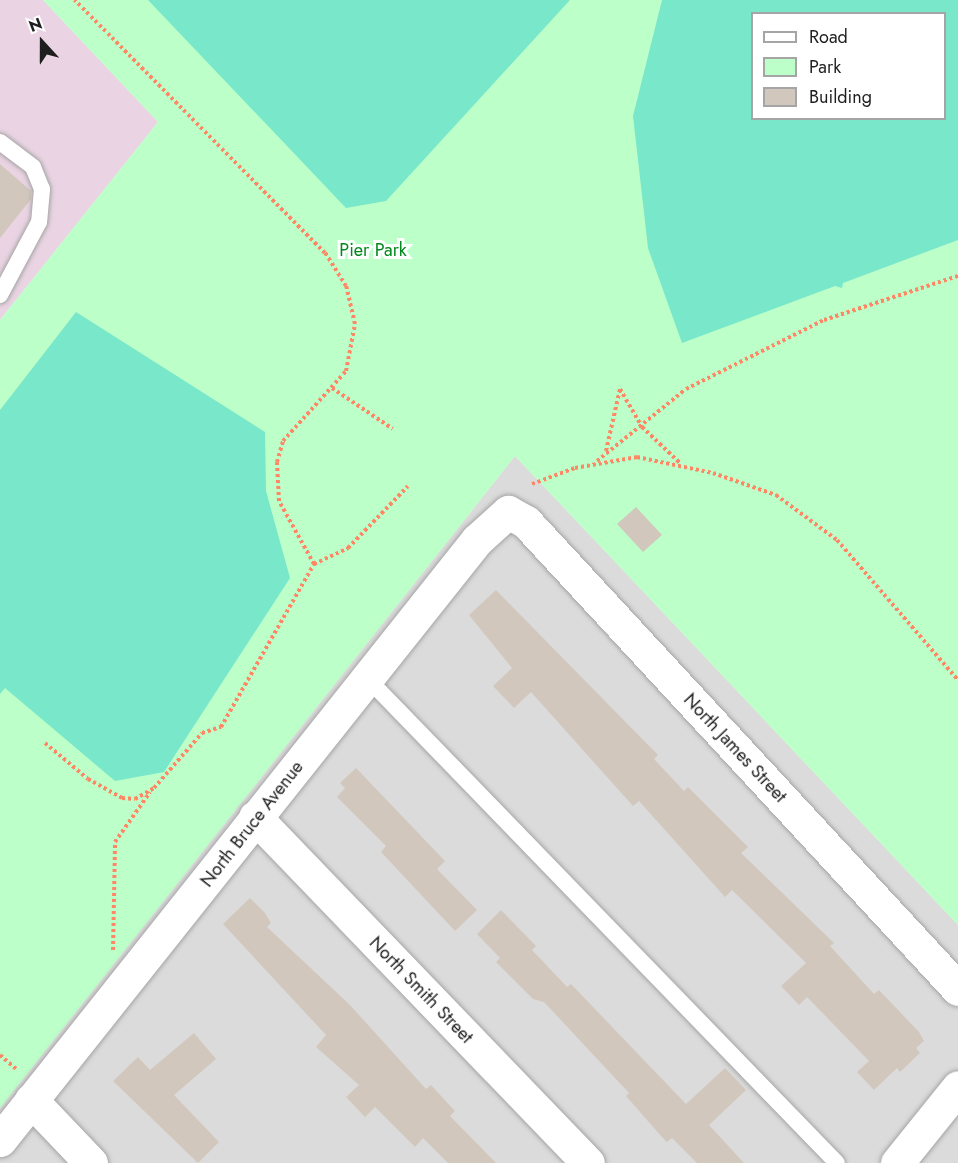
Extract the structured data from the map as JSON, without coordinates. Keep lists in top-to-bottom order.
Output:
{
  "streets": {
    "street": ["North James Street", "North Bruce Avenue", "North Smith Street"]
  },
  "crossings": [
    ["North James Street", "North Bruce Avenue"],
    ["North Bruce Avenue", "North Smith Street"]
  ],
  "parks": ["Pier Park"],
  "legend": ["Road", "Park", "Building"],
  "north": "top"
}
